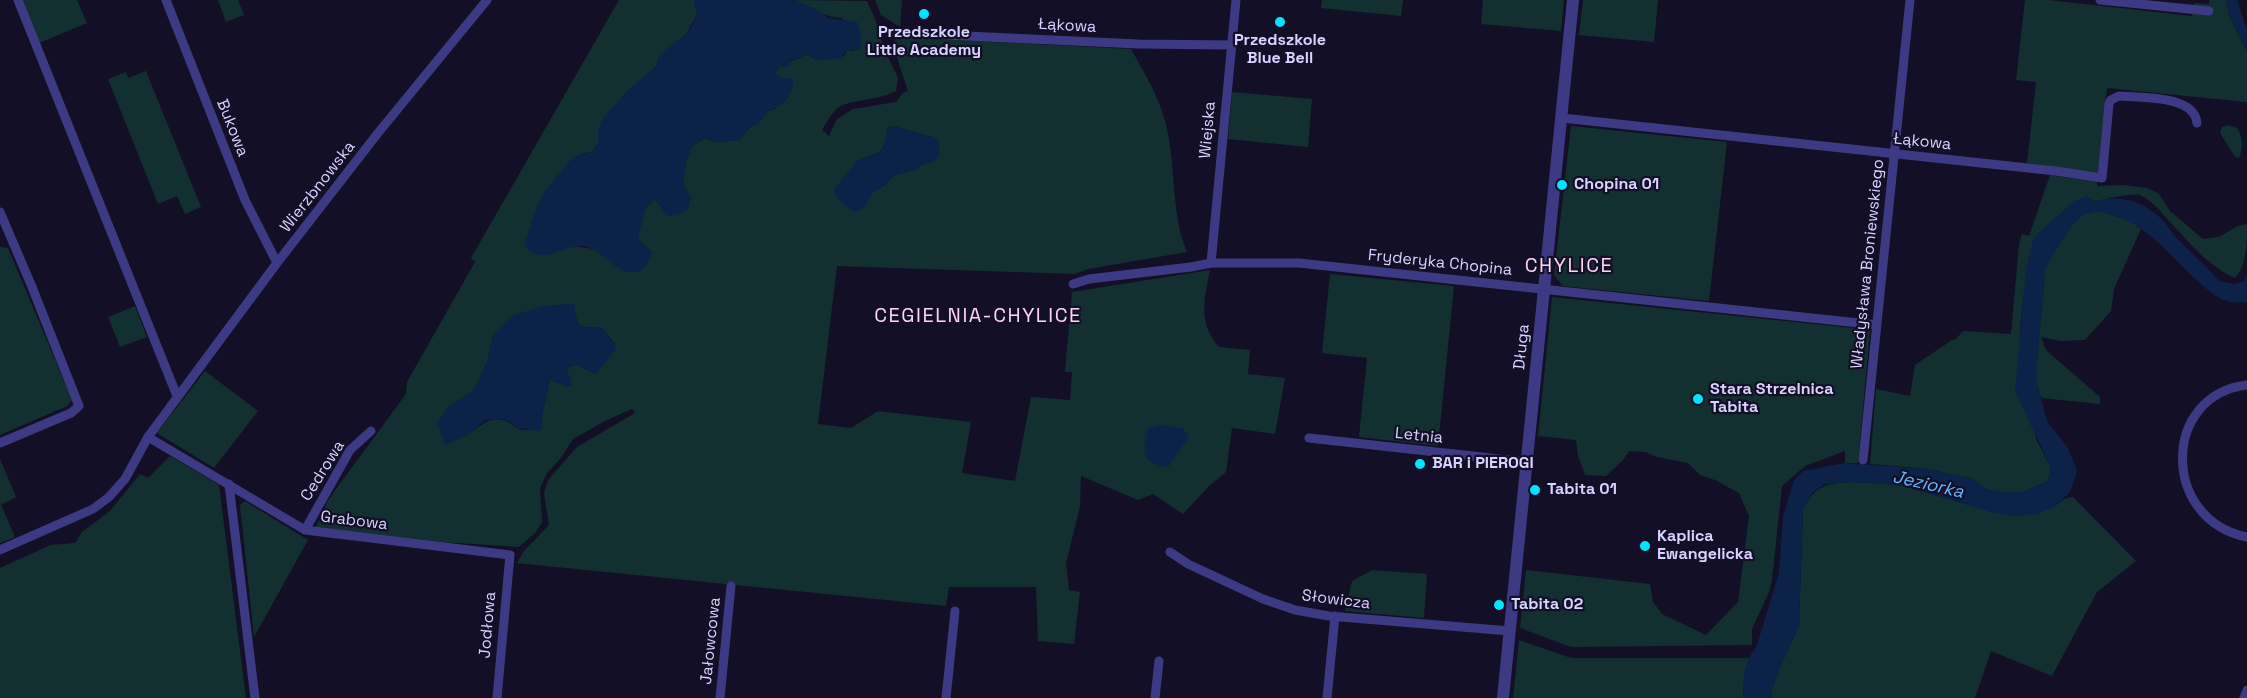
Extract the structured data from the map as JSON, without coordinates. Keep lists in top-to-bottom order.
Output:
{
  "streets": {
    "street": [
      "Łąkowa",
      "Bukowa",
      "Wiejska",
      "Wierzbnowska",
      "Fryderyka Chopina",
      "Władysława Broniewskiego",
      "Długa",
      "Letnia",
      "Cedrowa",
      "Grabowa",
      "Słowicza",
      "Jodłowa",
      "Jałowcowa"
    ]
  },
  "crossings": [
    ["Łąkowa", "Wiejska"],
    ["Łąkowa", "Władysława Broniewskiego"],
    ["Łąkowa", "Długa"],
    ["Bukowa", "Wierzbnowska"],
    ["Wiejska", "Fryderyka Chopina"],
    ["Wierzbnowska", "Grabowa"],
    ["Fryderyka Chopina", "Władysława Broniewskiego"],
    ["Fryderyka Chopina", "Długa"],
    ["Długa", "Letnia"],
    ["Długa", "Słowicza"],
    ["Cedrowa", "Grabowa"],
    ["Grabowa", "Jodłowa"]
  ],
  "districts": ["CHYLICE", "CEGIELNIA-CHYLICE"],
  "water": ["Jeziorka"],
  "places": [
    "Przedszkole Little Academy",
    "Przedszkole Blue Bell",
    "Chopina 01",
    "Stara Strzelnica Tabita",
    "BAR i PIEROGI",
    "Tabita 01",
    "Kaplica Ewangelicka",
    "Tabita 02"
  ]
}
